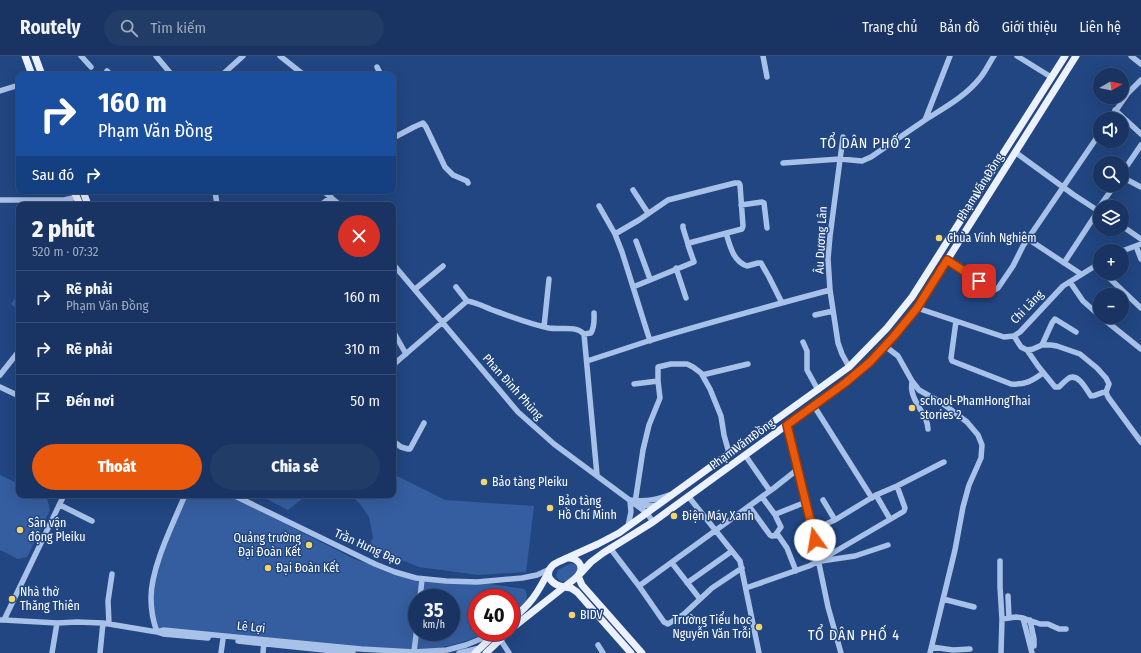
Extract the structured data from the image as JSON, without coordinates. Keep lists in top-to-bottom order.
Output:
{
  "streets": {
    "main road": ["Phạm Văn Đồng"],
    "street": [
      "Âu Dương Lân",
      "Chi Lăng",
      "Phan Đình Phùng",
      "Trần Hưng Đạo",
      "Lê Lợi"
    ]
  },
  "crossings": [
    ["Phạm Văn Đồng", "Âu Dương Lân"],
    ["Phạm Văn Đồng", "Chi Lăng"],
    ["Phạm Văn Đồng", "Phan Đình Phùng"],
    ["Phạm Văn Đồng", "Trần Hưng Đạo"]
  ],
  "districts": ["TỔ DÂN PHỐ 2", "TỔ DÂN PHỐ 4"],
  "places": [
    "Chùa Vĩnh Nghiêm",
    "school-PhamHongThai stories 2",
    "Bảo tàng Pleiku",
    "Bảo tàng Hồ Chí Minh",
    "Điện Máy Xanh",
    "Sân vận động Pleiku",
    "Quảng trường Đại Đoàn Kết",
    "Đại Đoàn Kết",
    "Nhà thờ Thăng Thiên",
    "BIDV",
    "Trường Tiểu học Nguyễn Văn Trỗi"
  ],
  "north": "right",
  "page": {
    "header": "Routely",
    "search": "Tìm kiếm",
    "nav": [
      "Trang chủ",
      "Bản đồ",
      "Giới thiệu",
      "Liên hệ"
    ],
    "map_buttons": ["+", "−"],
    "turn": ["160 m", "Phạm Văn Đồng"],
    "then": "Sau đó",
    "heading": ["2 phút", "520 m · 07:32"],
    "list": [
      {
        "name": "Rẽ phải",
        "note": "Phạm Văn Đồng",
        "value": "160 m"
      },
      {
        "name": "Rẽ phải",
        "value": "310 m"
      },
      {
        "name": "Đến nơi",
        "value": "50 m"
      }
    ],
    "buttons": ["Thoát", "Chia sẻ"],
    "speed": "35 km/h",
    "limit": "40"
  }
}
